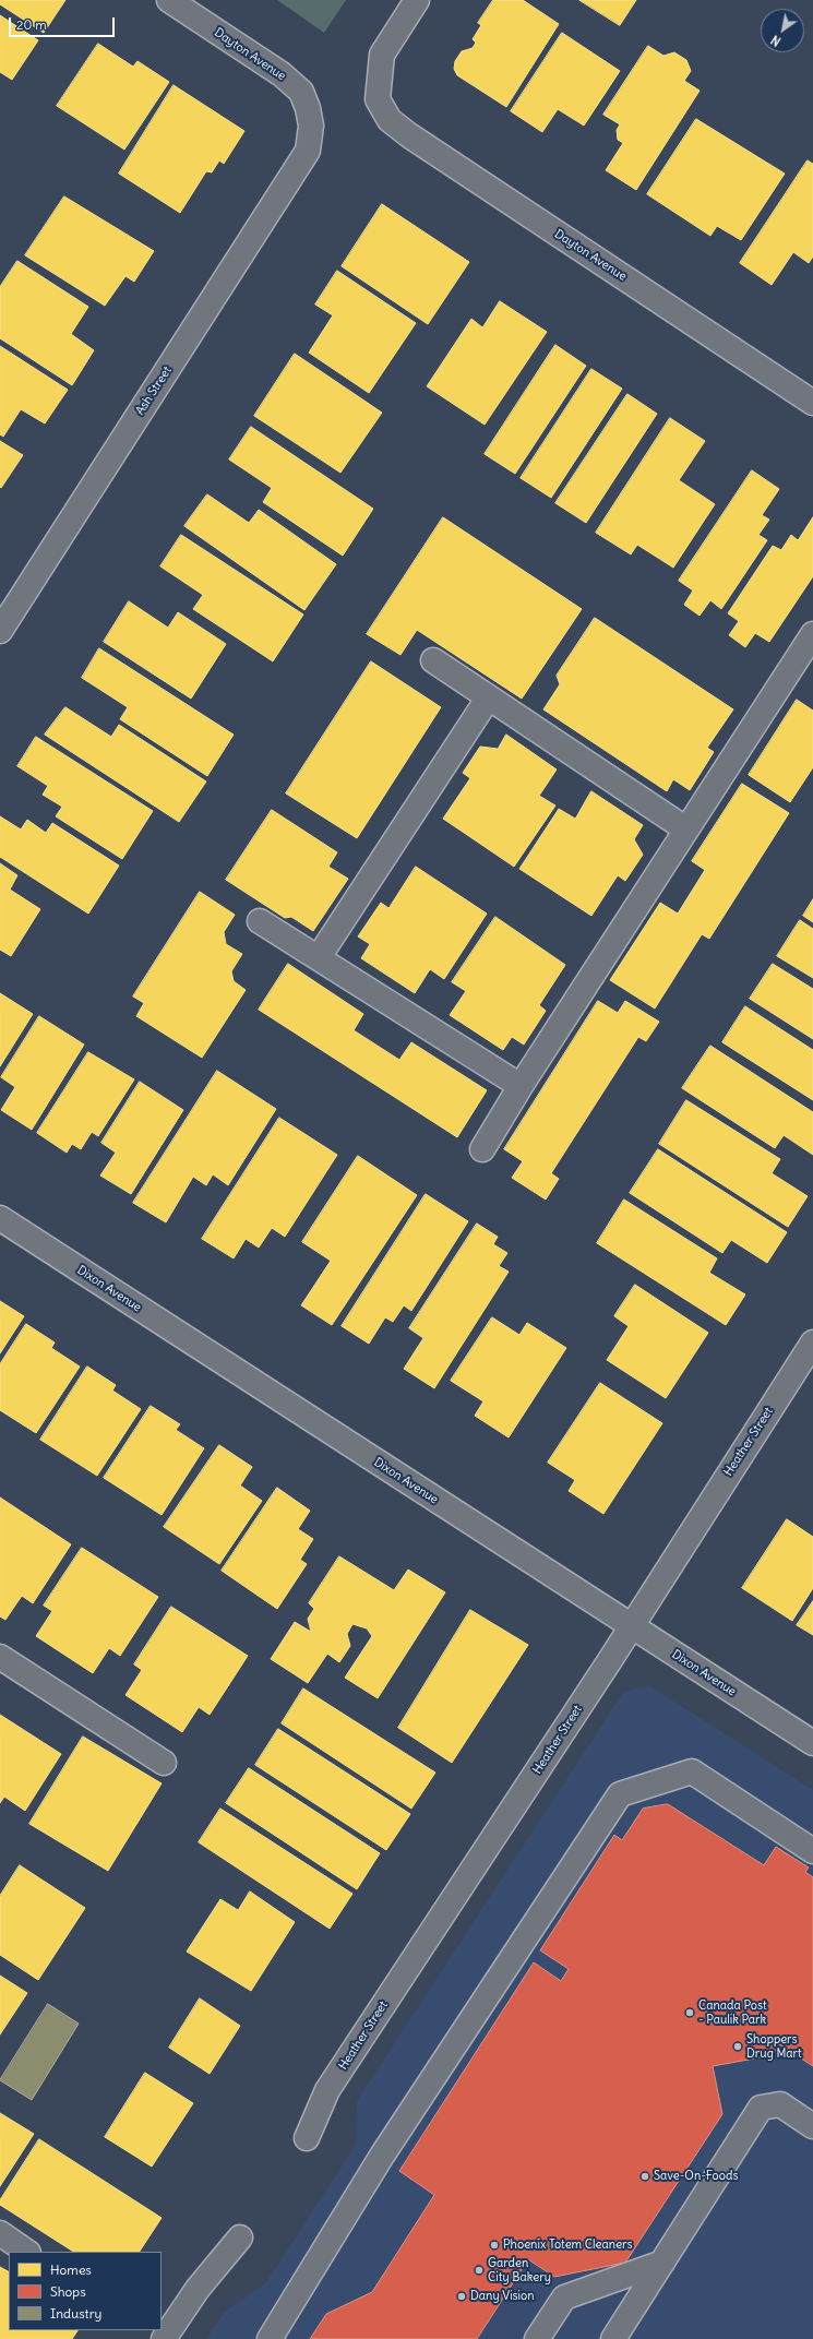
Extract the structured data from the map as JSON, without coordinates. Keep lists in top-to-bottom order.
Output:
{
  "streets": {
    "street": [
      "Dayton Avenue",
      "Ash Street",
      "Dixon Avenue",
      "Heather Street"
    ]
  },
  "crossings": [
    ["Dayton Avenue", "Ash Street"],
    ["Dixon Avenue", "Heather Street"]
  ],
  "places": [
    "Canada Post - Paulik Park",
    "Shoppers Drug Mart",
    "Save-On-Foods",
    "Phoenix Totem Cleaners",
    "Garden City Bakery",
    "Dany Vision"
  ],
  "legend": ["Homes", "Shops", "Industry"],
  "scale_bar": "20 m",
  "north": "bottom left"
}
